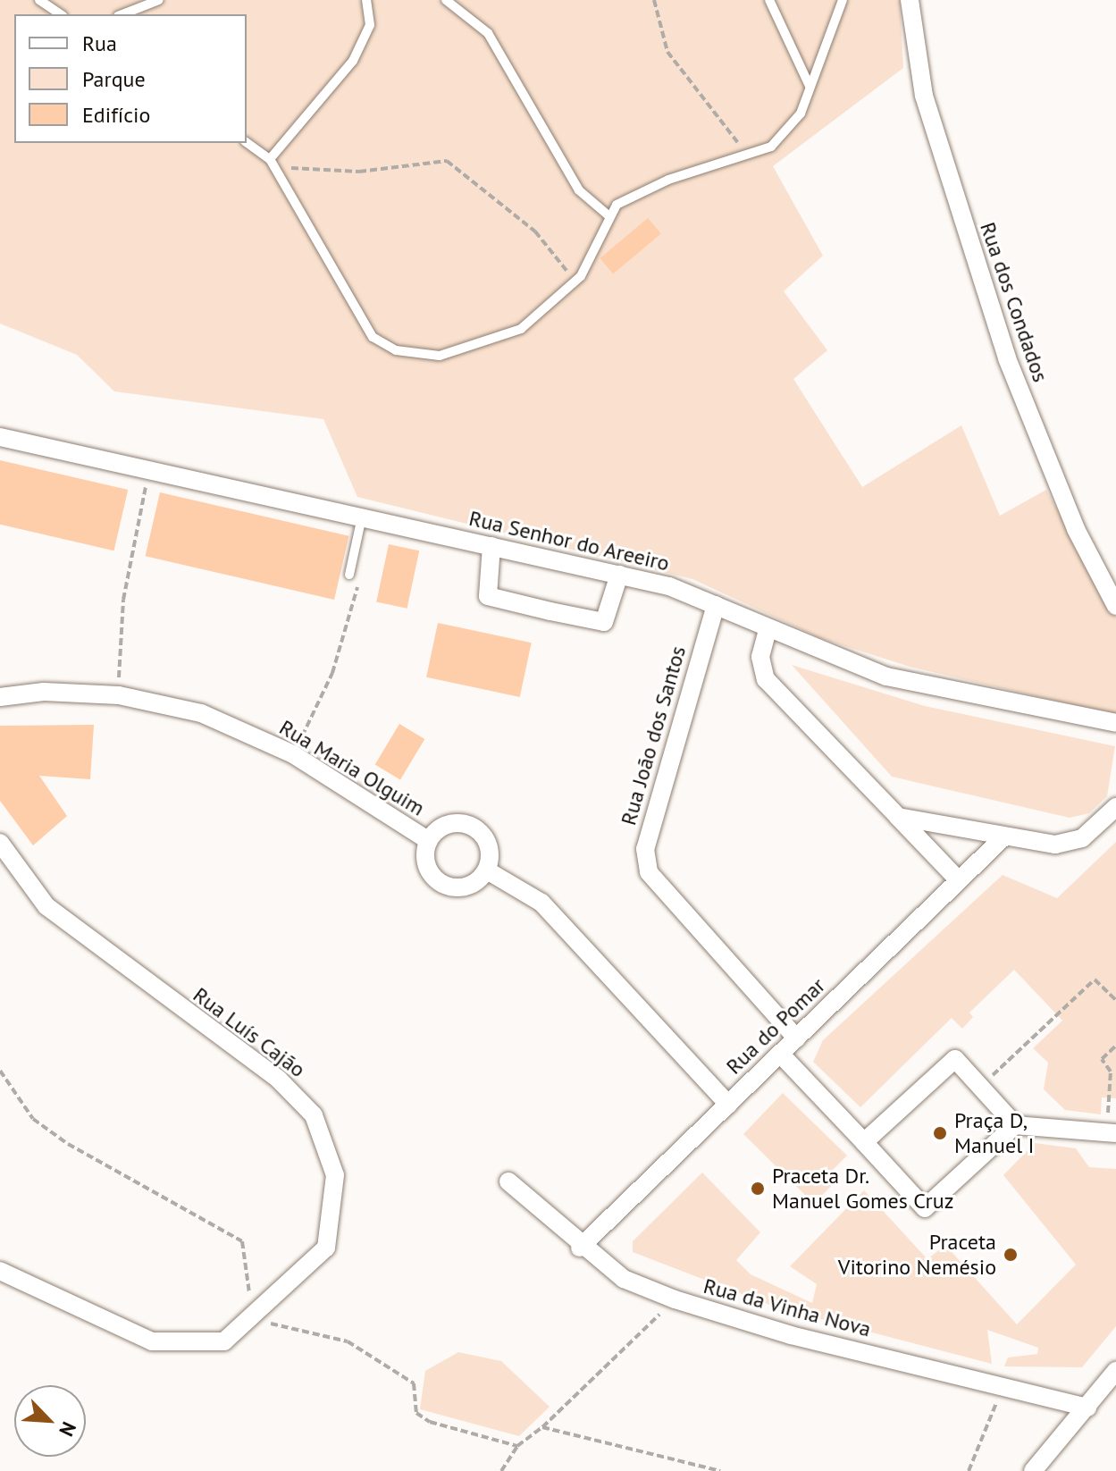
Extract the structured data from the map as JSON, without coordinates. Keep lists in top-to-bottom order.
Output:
{
  "streets": {
    "street": [
      "Rua dos Condados",
      "Rua Senhor do Areeiro",
      "Rua João dos Santos",
      "Rua Maria Olguim",
      "Rua do Pomar",
      "Rua Luís Cajão",
      "Rua da Vinha Nova"
    ]
  },
  "crossings": [
    ["Rua Senhor do Areeiro", "Rua João dos Santos"],
    ["Rua João dos Santos", "Rua do Pomar"],
    ["Rua do Pomar", "Rua da Vinha Nova"]
  ],
  "places": ["Praça D, Manuel I", "Praceta Dr. Manuel Gomes Cruz", "Praceta Vitorino Nemésio"],
  "legend": ["Rua", "Parque", "Edifício"],
  "north": "bottom right"
}
